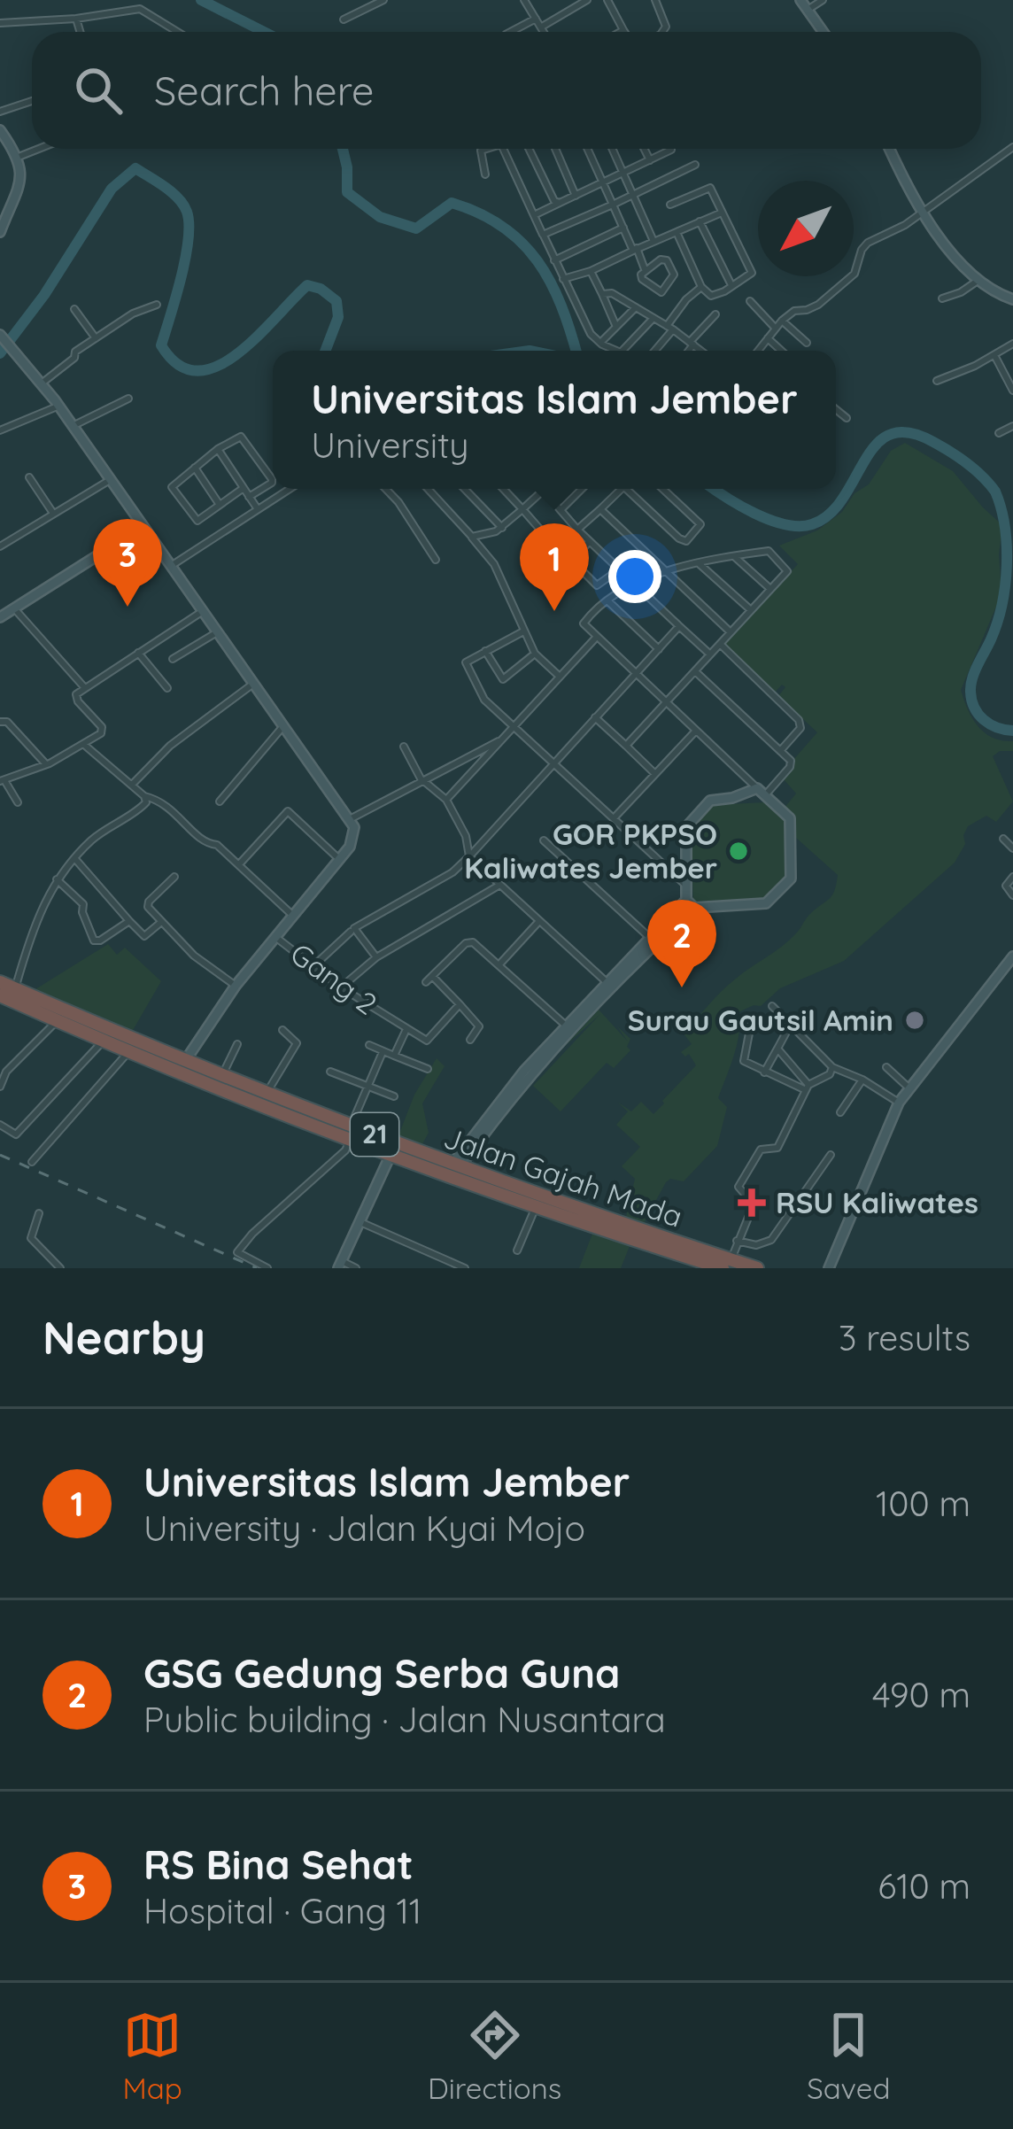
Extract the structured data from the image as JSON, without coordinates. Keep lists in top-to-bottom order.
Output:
{
  "streets": {
    "highway": ["21", "Jalan Gajah Mada"],
    "street": ["Gang 2"]
  },
  "places": {
    "other": ["GOR PKPSO Kaliwates Jember", "Surau Gautsil Amin"],
    "health": ["RSU Kaliwates"]
  },
  "north": "bottom left",
  "page": {
    "search": "Search here",
    "popup": ["Universitas Islam Jember", "University"],
    "pins": ["3", "1", "2"],
    "heading": ["Nearby", "3 results"],
    "list": [
      {
        "mark": "1",
        "name": "Universitas Islam Jember",
        "note": "University · Jalan Kyai Mojo",
        "value": "100 m"
      },
      {
        "mark": "2",
        "name": "GSG Gedung Serba Guna",
        "note": "Public building · Jalan Nusantara",
        "value": "490 m"
      },
      {
        "mark": "3",
        "name": "RS Bina Sehat",
        "note": "Hospital · Gang 11",
        "value": "610 m"
      }
    ],
    "nav": ["Map", "Directions", "Saved"]
  }
}
